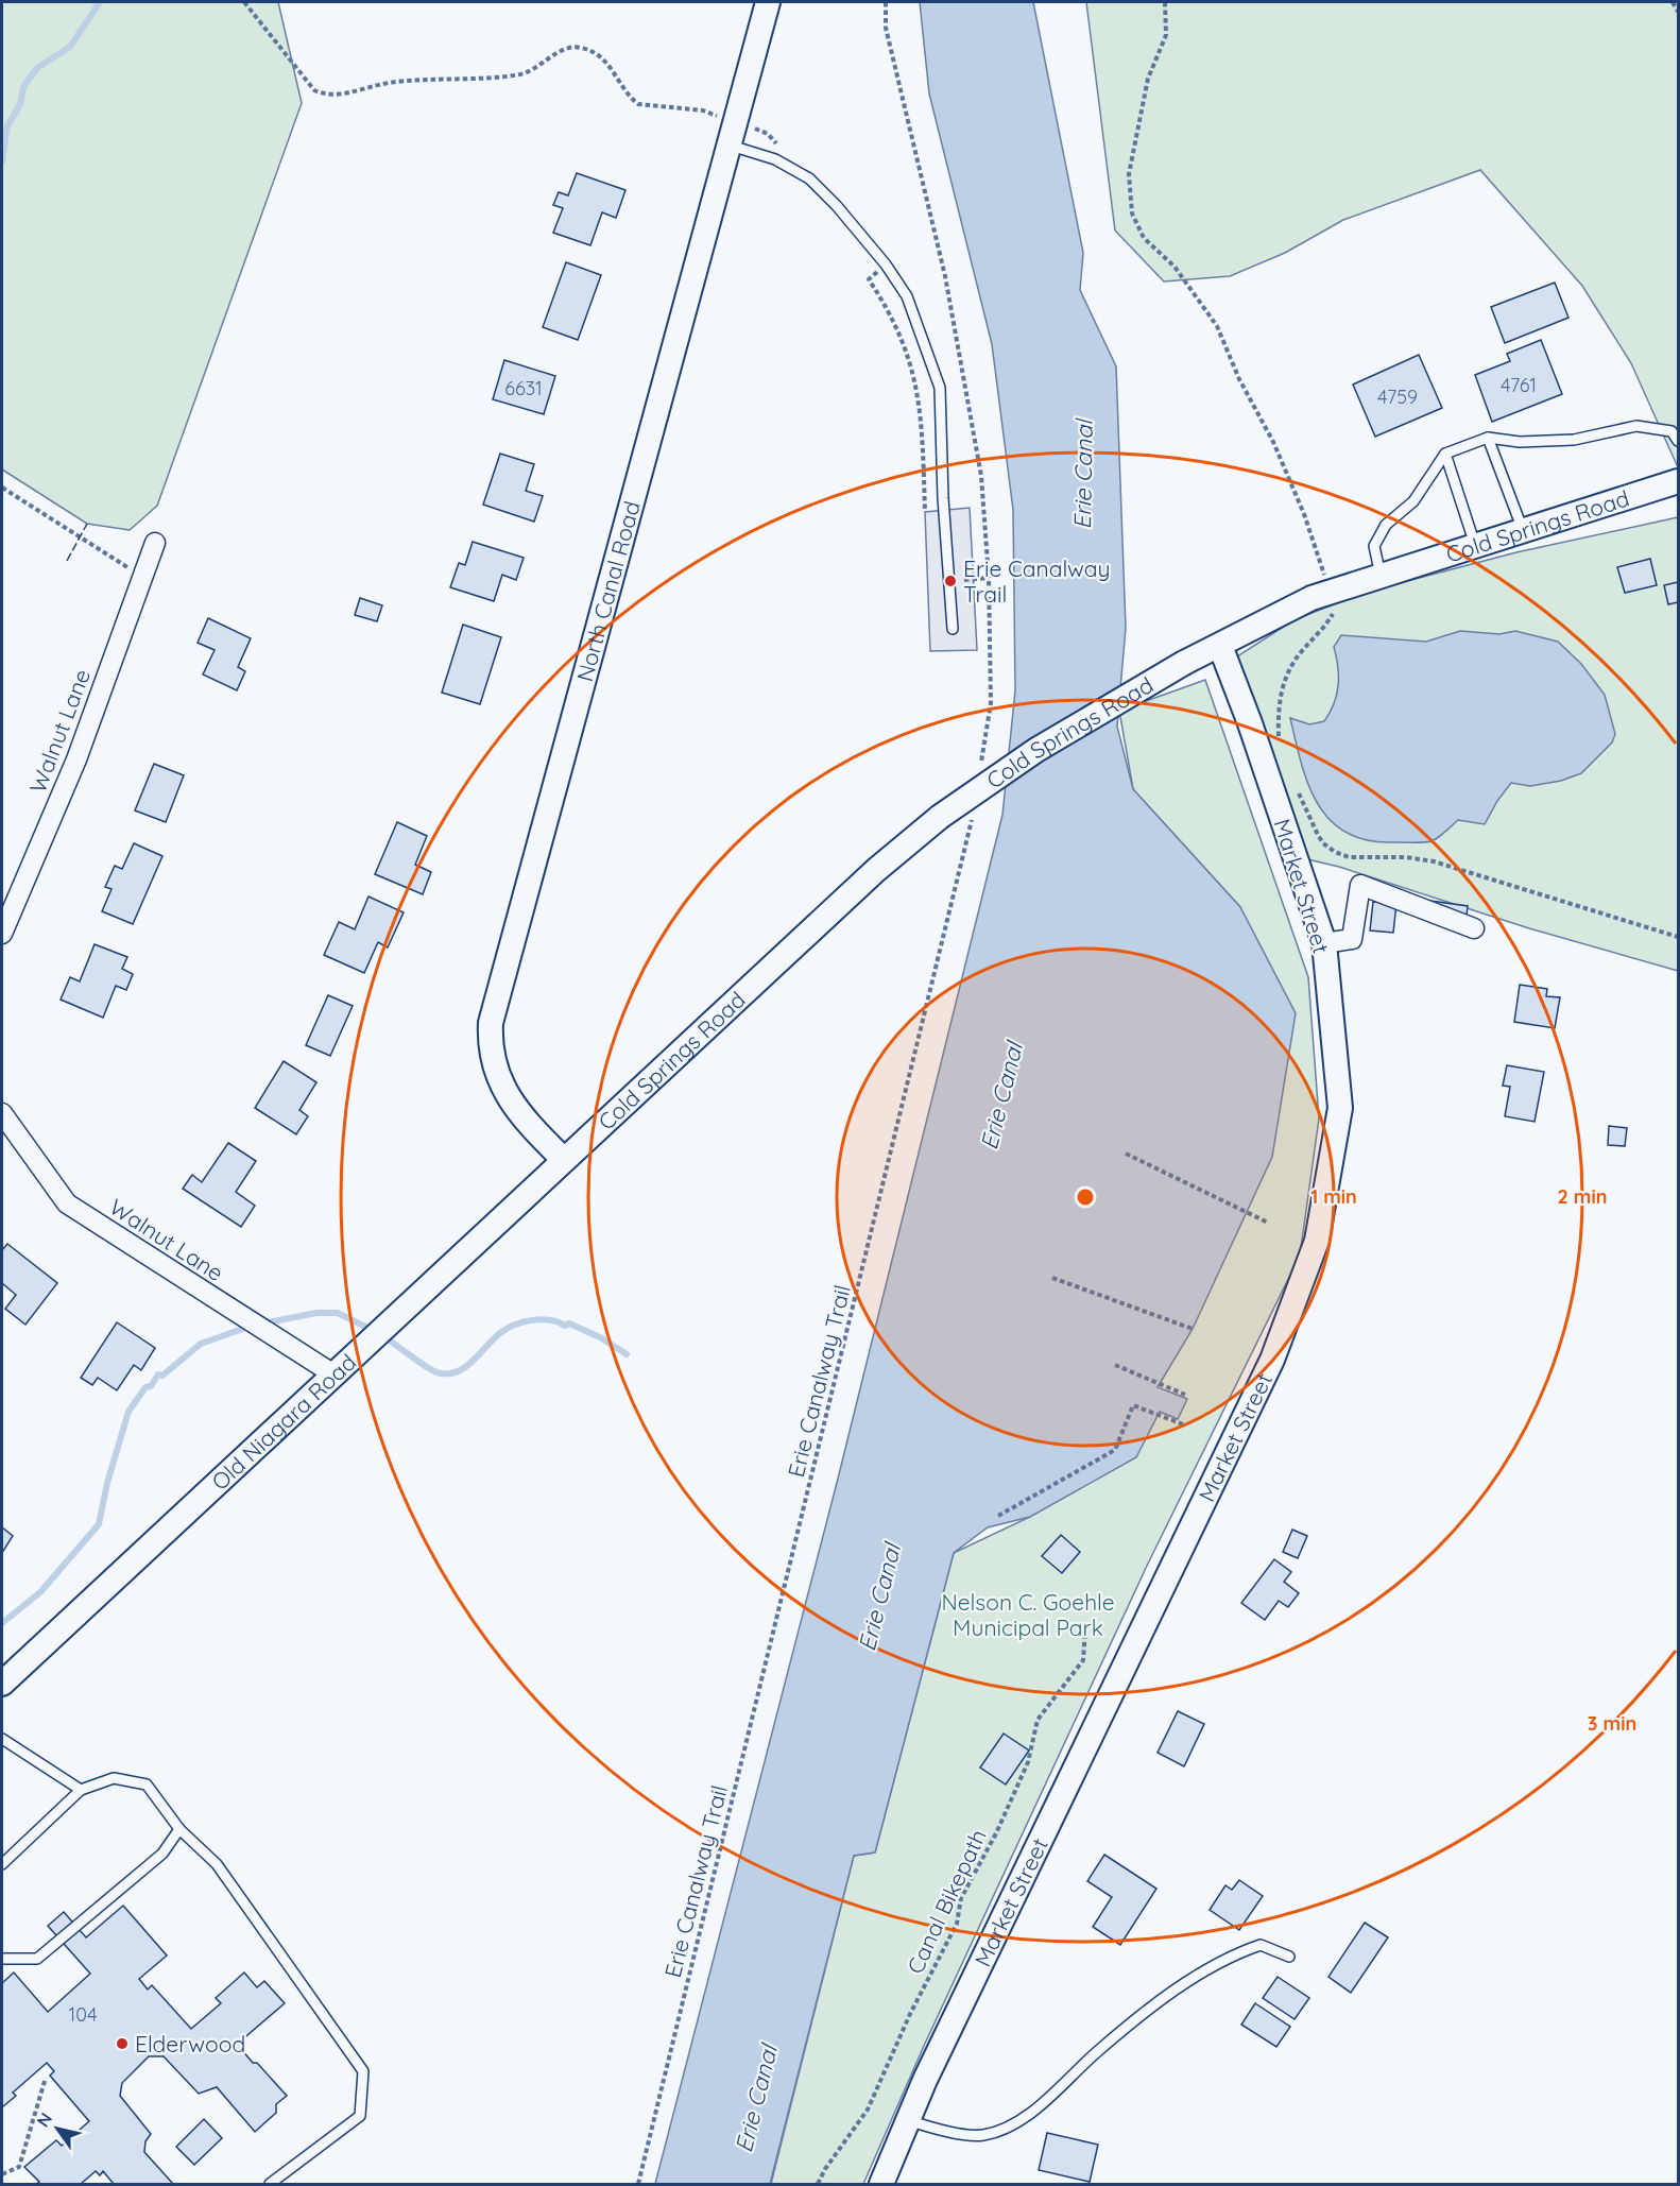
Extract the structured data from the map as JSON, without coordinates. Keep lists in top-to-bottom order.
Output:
{
  "streets": {
    "street": [
      "Cold Springs Road",
      "North Canal Road",
      "Walnut Lane",
      "Market Street",
      "Old Niagara Road"
    ],
    "path": ["Erie Canalway Trail", "Canal Bikepath"]
  },
  "crossings": [
    ["Cold Springs Road", "North Canal Road"],
    ["Cold Springs Road", "Market Street"],
    ["Cold Springs Road", "Old Niagara Road"],
    ["North Canal Road", "Old Niagara Road"],
    ["Walnut Lane", "Old Niagara Road"]
  ],
  "water": ["Erie Canal"],
  "parks": ["Nelson C. Goehle Municipal Park"],
  "places": ["Erie Canalway Trail", "Elderwood"],
  "house_numbers": [
    "4761",
    "6631",
    "4759",
    "104"
  ],
  "north": "top left",
  "rings": ["1 min", "2 min", "3 min"]
}
